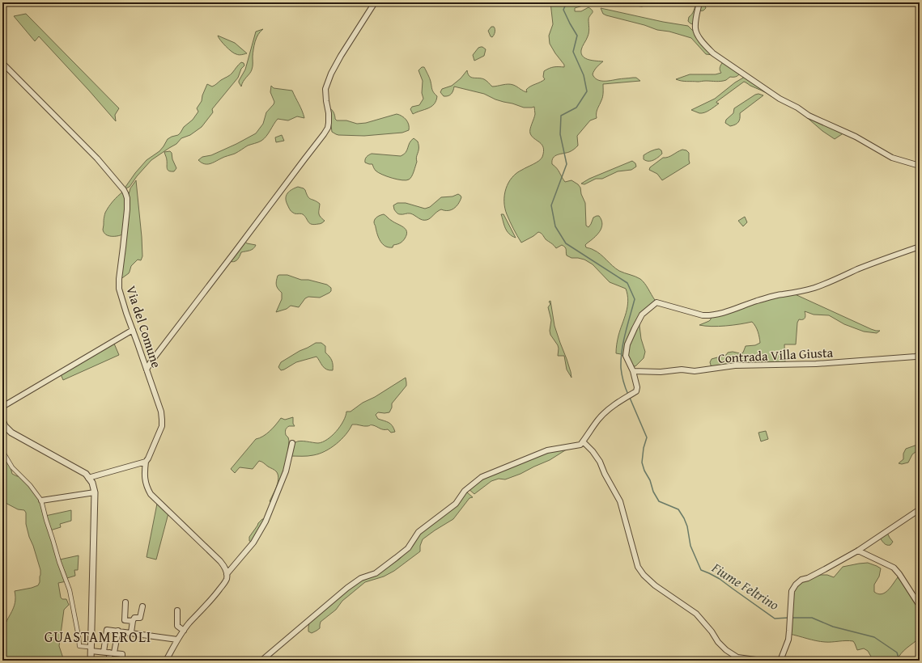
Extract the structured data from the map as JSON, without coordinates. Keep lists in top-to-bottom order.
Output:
{
  "streets": {
    "street": ["Via del Comune", "Contrada Villa Giusta"]
  },
  "districts": ["GUASTAMEROLI"],
  "water": ["Fiume Feltrino"]
}
